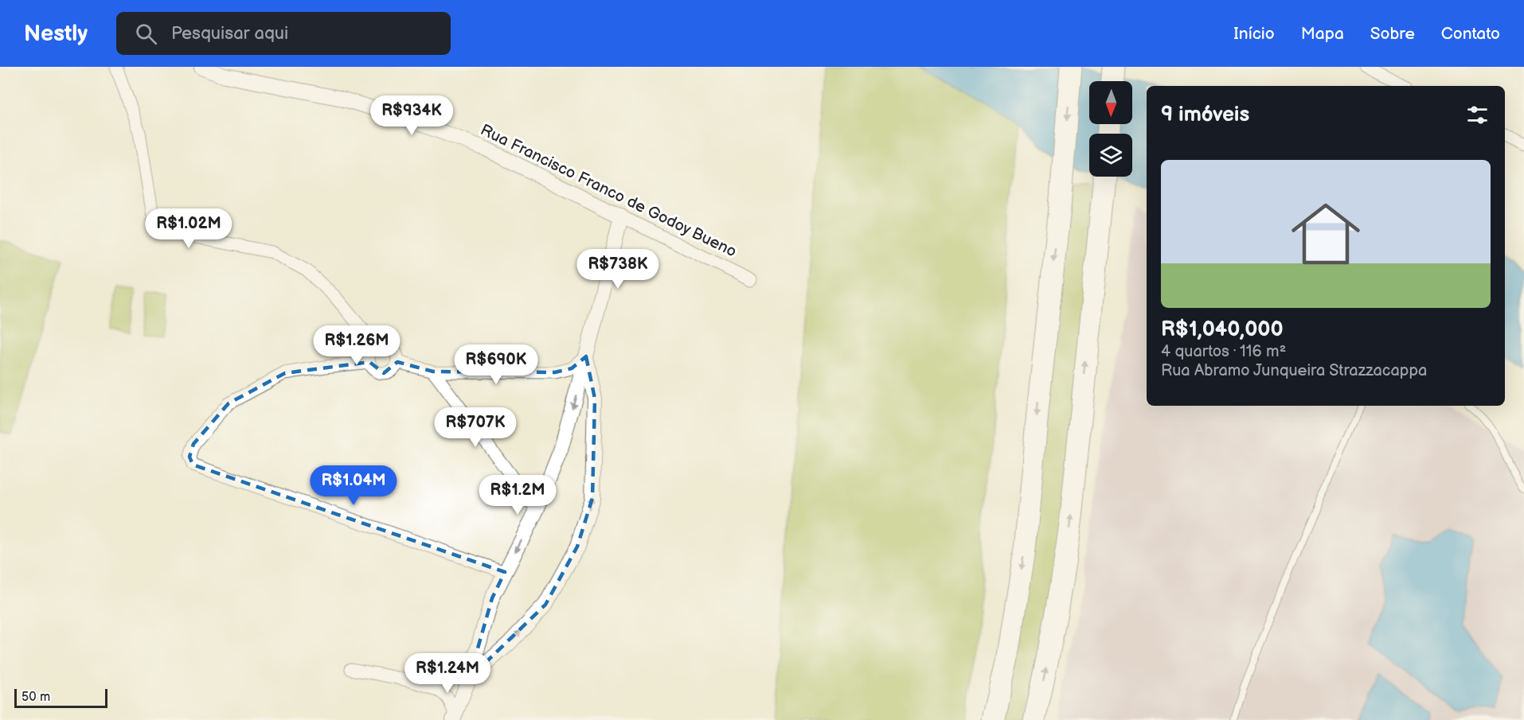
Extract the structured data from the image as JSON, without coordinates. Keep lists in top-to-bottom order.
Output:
{
  "streets": {
    "street": ["Rua Francisco Franco de Godoy Bueno"]
  },
  "scale_bar": "50 m",
  "north": "bottom",
  "page": {
    "header": "Nestly",
    "search": "Pesquisar aqui",
    "nav": [
      "Início",
      "Mapa",
      "Sobre",
      "Contato"
    ],
    "heading": "9 imóveis",
    "price": [
      "R$934K",
      "R$1.02M",
      "R$738K",
      "R$1.26M",
      "R$690K",
      "R$707K",
      "R$1.04M",
      "R$1.2M",
      "R$1.24M"
    ],
    "list": [
      {
        "name": "R$1,040,000",
        "note": "4 quartos · 116 m² · Rua Abramo Junqueira Strazzacappa"
      }
    ],
    "scale": "50 m"
  }
}
